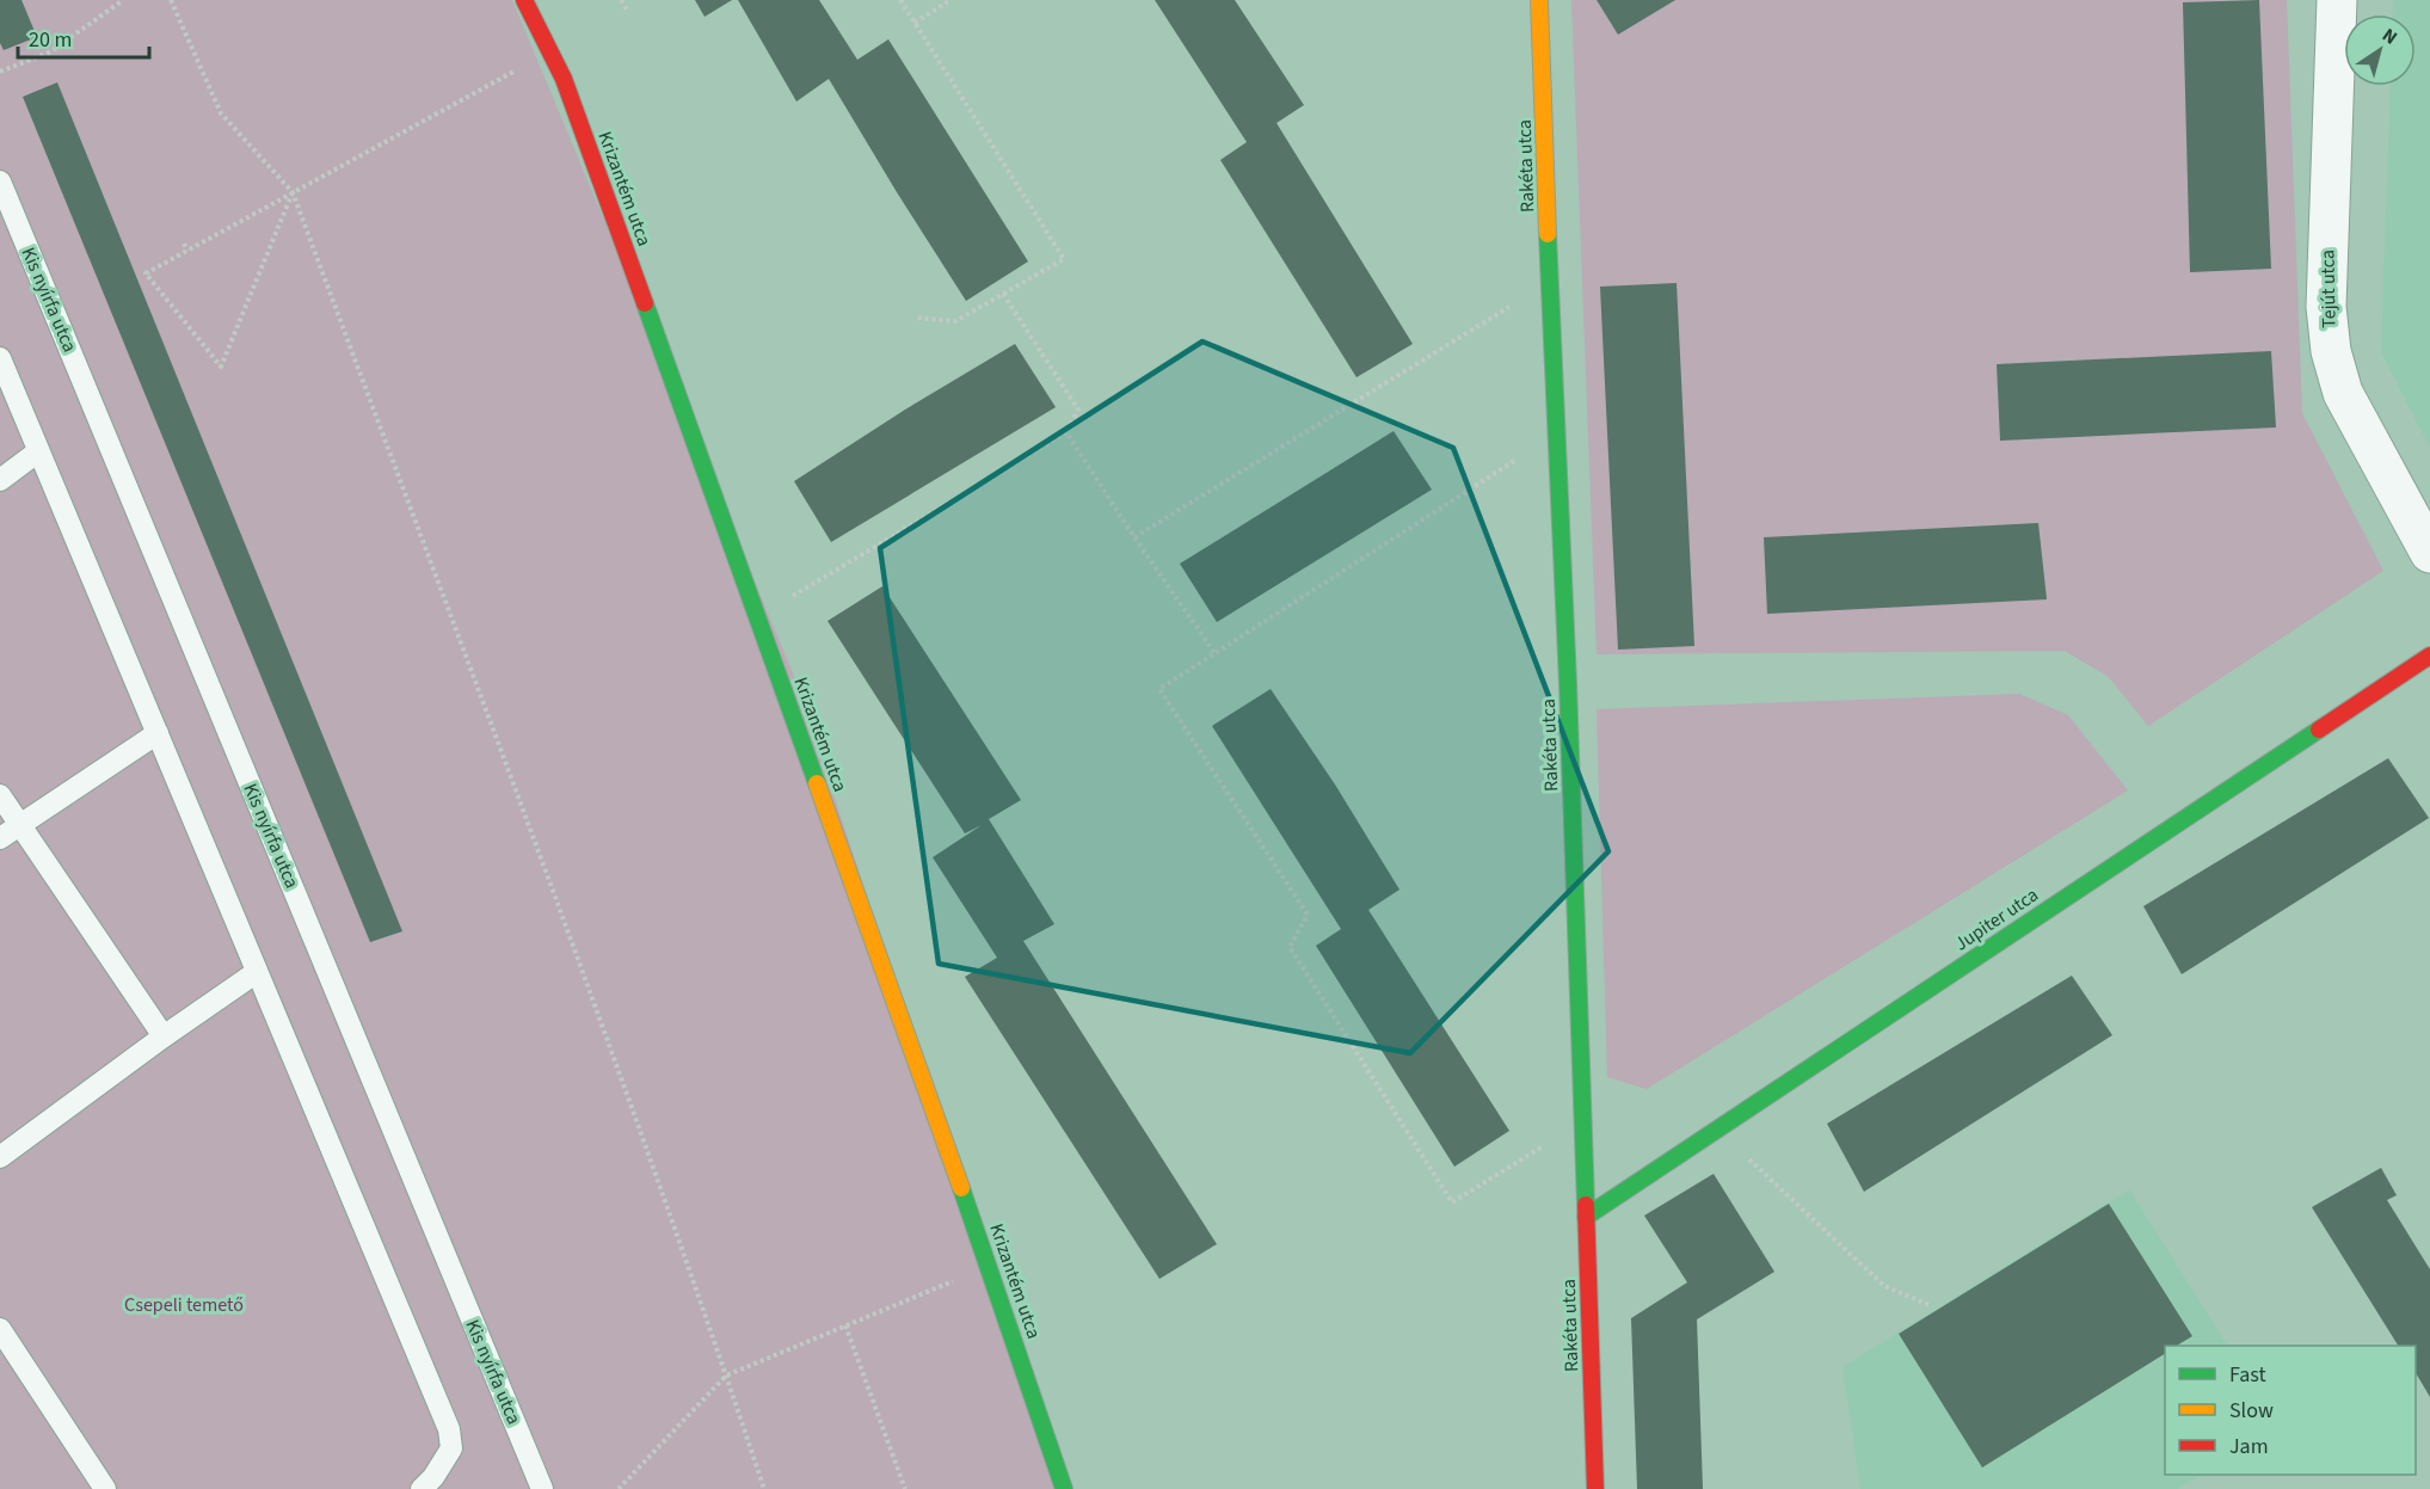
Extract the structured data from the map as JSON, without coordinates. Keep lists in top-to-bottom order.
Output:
{
  "streets": {
    "street": [
      "Rakéta utca",
      "Krizantém utca",
      "Tejút utca",
      "Jupiter utca"
    ],
    "lane": ["Kis nyírfa utca"]
  },
  "crossings": [
    ["Rakéta utca", "Jupiter utca"]
  ],
  "parks": ["Csepeli temető"],
  "legend": ["Fast", "Slow", "Jam"],
  "scale_bar": "20 m",
  "north": "top right"
}
